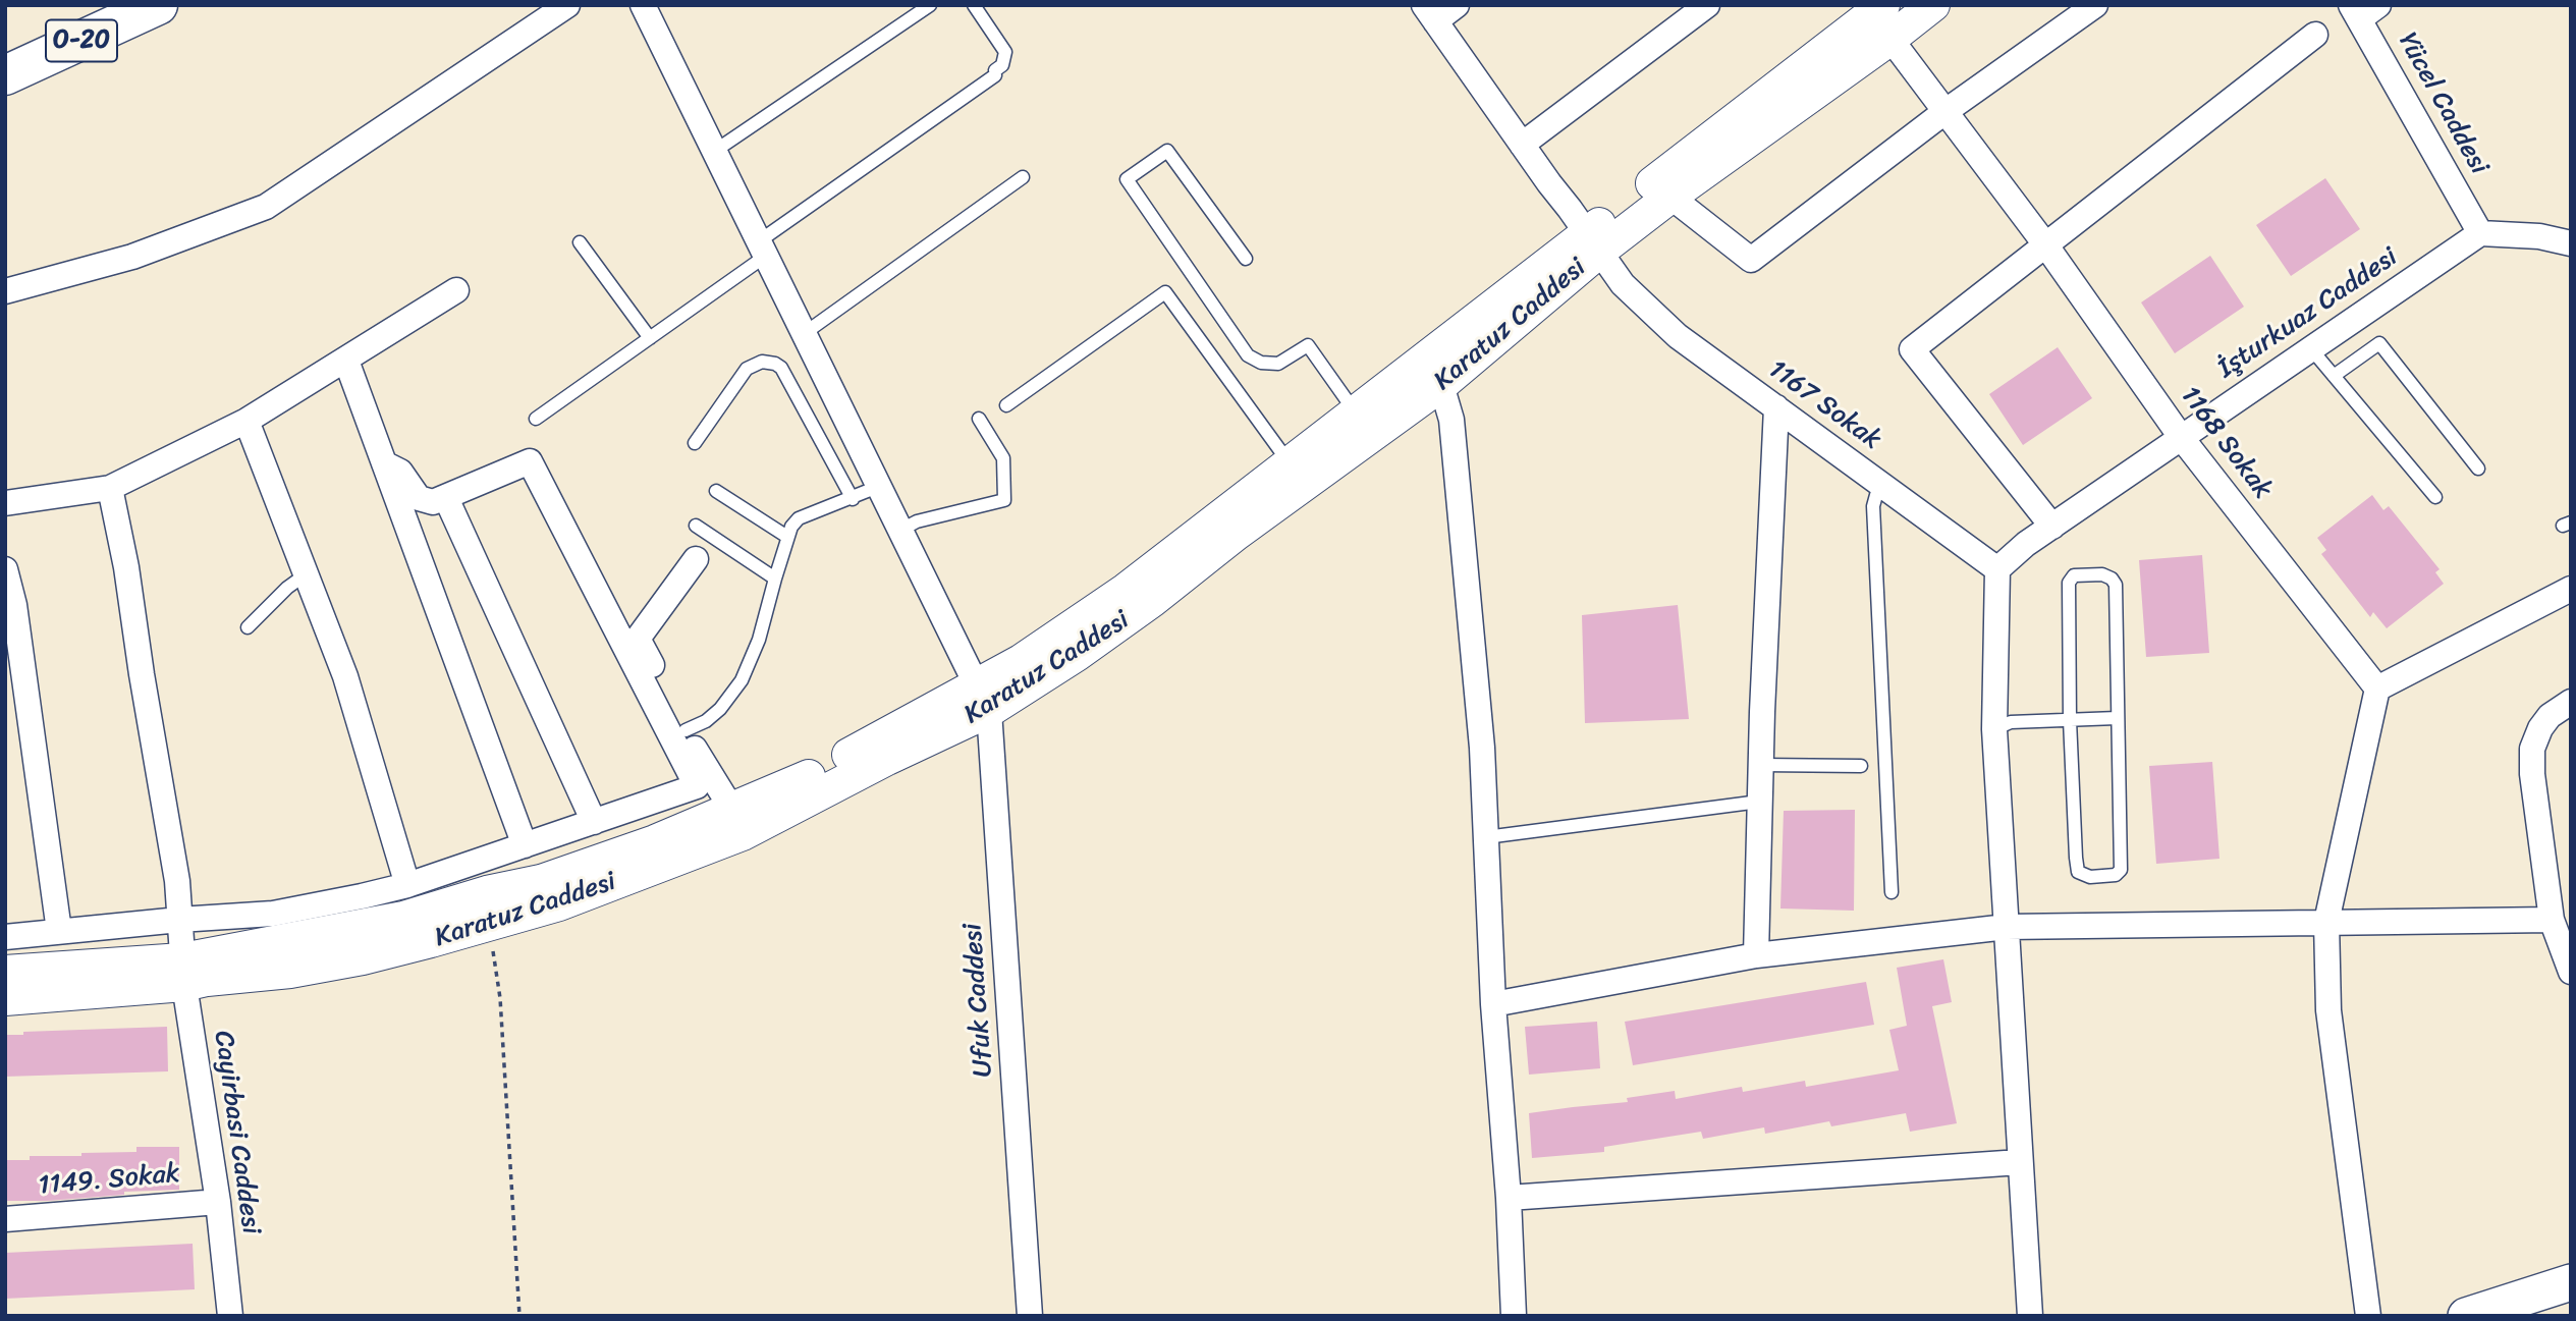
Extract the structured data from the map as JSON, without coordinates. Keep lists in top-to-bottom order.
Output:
{
  "streets": {
    "highway": ["O-20"],
    "street": [
      "Yücel Caddesi",
      "İşturkuaz Caddesi",
      "Karatuz Caddesi",
      "1167 Sokak",
      "1168 Sokak",
      "Ufuk Caddesi",
      "Cayirbasi Caddesi",
      "1149. Sokak"
    ]
  },
  "crossings": [
    ["Yücel Caddesi", "İşturkuaz Caddesi"],
    ["İşturkuaz Caddesi", "1167 Sokak"],
    ["İşturkuaz Caddesi", "1168 Sokak"],
    ["Karatuz Caddesi", "1167 Sokak"],
    ["Karatuz Caddesi", "1168 Sokak"],
    ["Karatuz Caddesi", "Ufuk Caddesi"],
    ["Karatuz Caddesi", "Cayirbasi Caddesi"],
    ["Cayirbasi Caddesi", "1149. Sokak"]
  ]
}
